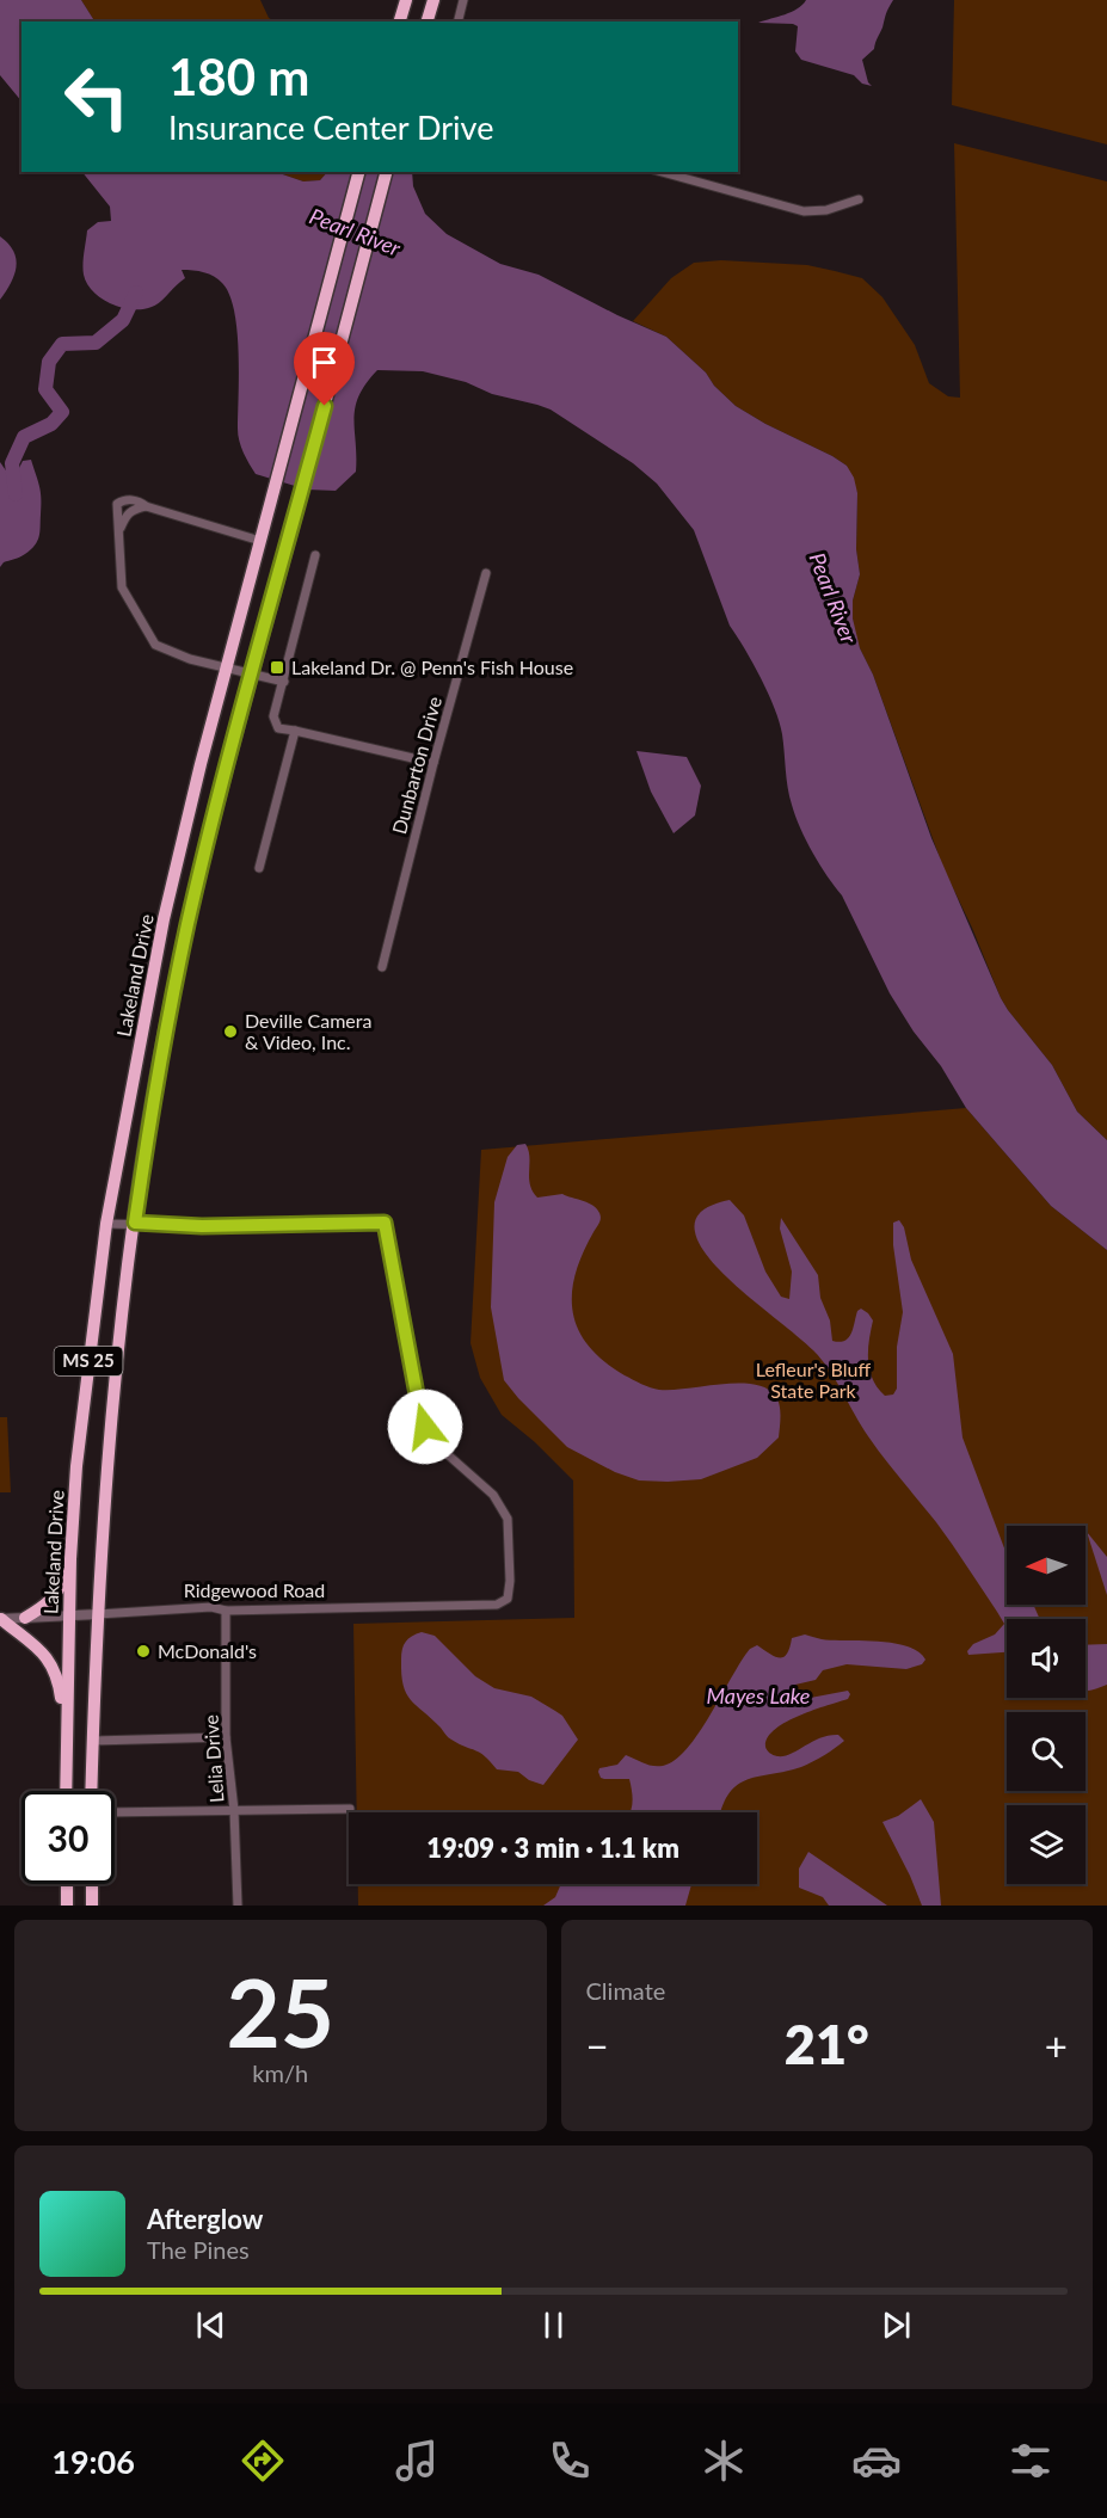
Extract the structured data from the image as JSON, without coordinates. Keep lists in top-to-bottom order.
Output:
{
  "streets": {
    "highway": ["Lakeland Drive", "MS 25"],
    "street": ["Dunbarton Drive", "Ridgewood Road", "Lelia Drive"]
  },
  "crossings": [
    ["Lakeland Drive", "Ridgewood Road"],
    ["Ridgewood Road", "Lelia Drive"]
  ],
  "water": ["Pearl River", "Mayes Lake"],
  "parks": ["Lefleur's Bluff State Park"],
  "places": {
    "transit": ["Lakeland Dr. @ Penn's Fish House"],
    "other": ["Deville Camera & Video, Inc.", "McDonald's"]
  },
  "north": "left",
  "page": {
    "turn": ["180 m", "Insurance Center Drive"],
    "limit": "30",
    "trip": "19:09 · 3 min · 1.1 km",
    "tile": [
      ["25", "km/h"],
      "Climate"
    ],
    "heat": ["−", "21°", "+"],
    "song": ["Afterglow", "The Pines"],
    "tabs": "19:06"
  }
}
